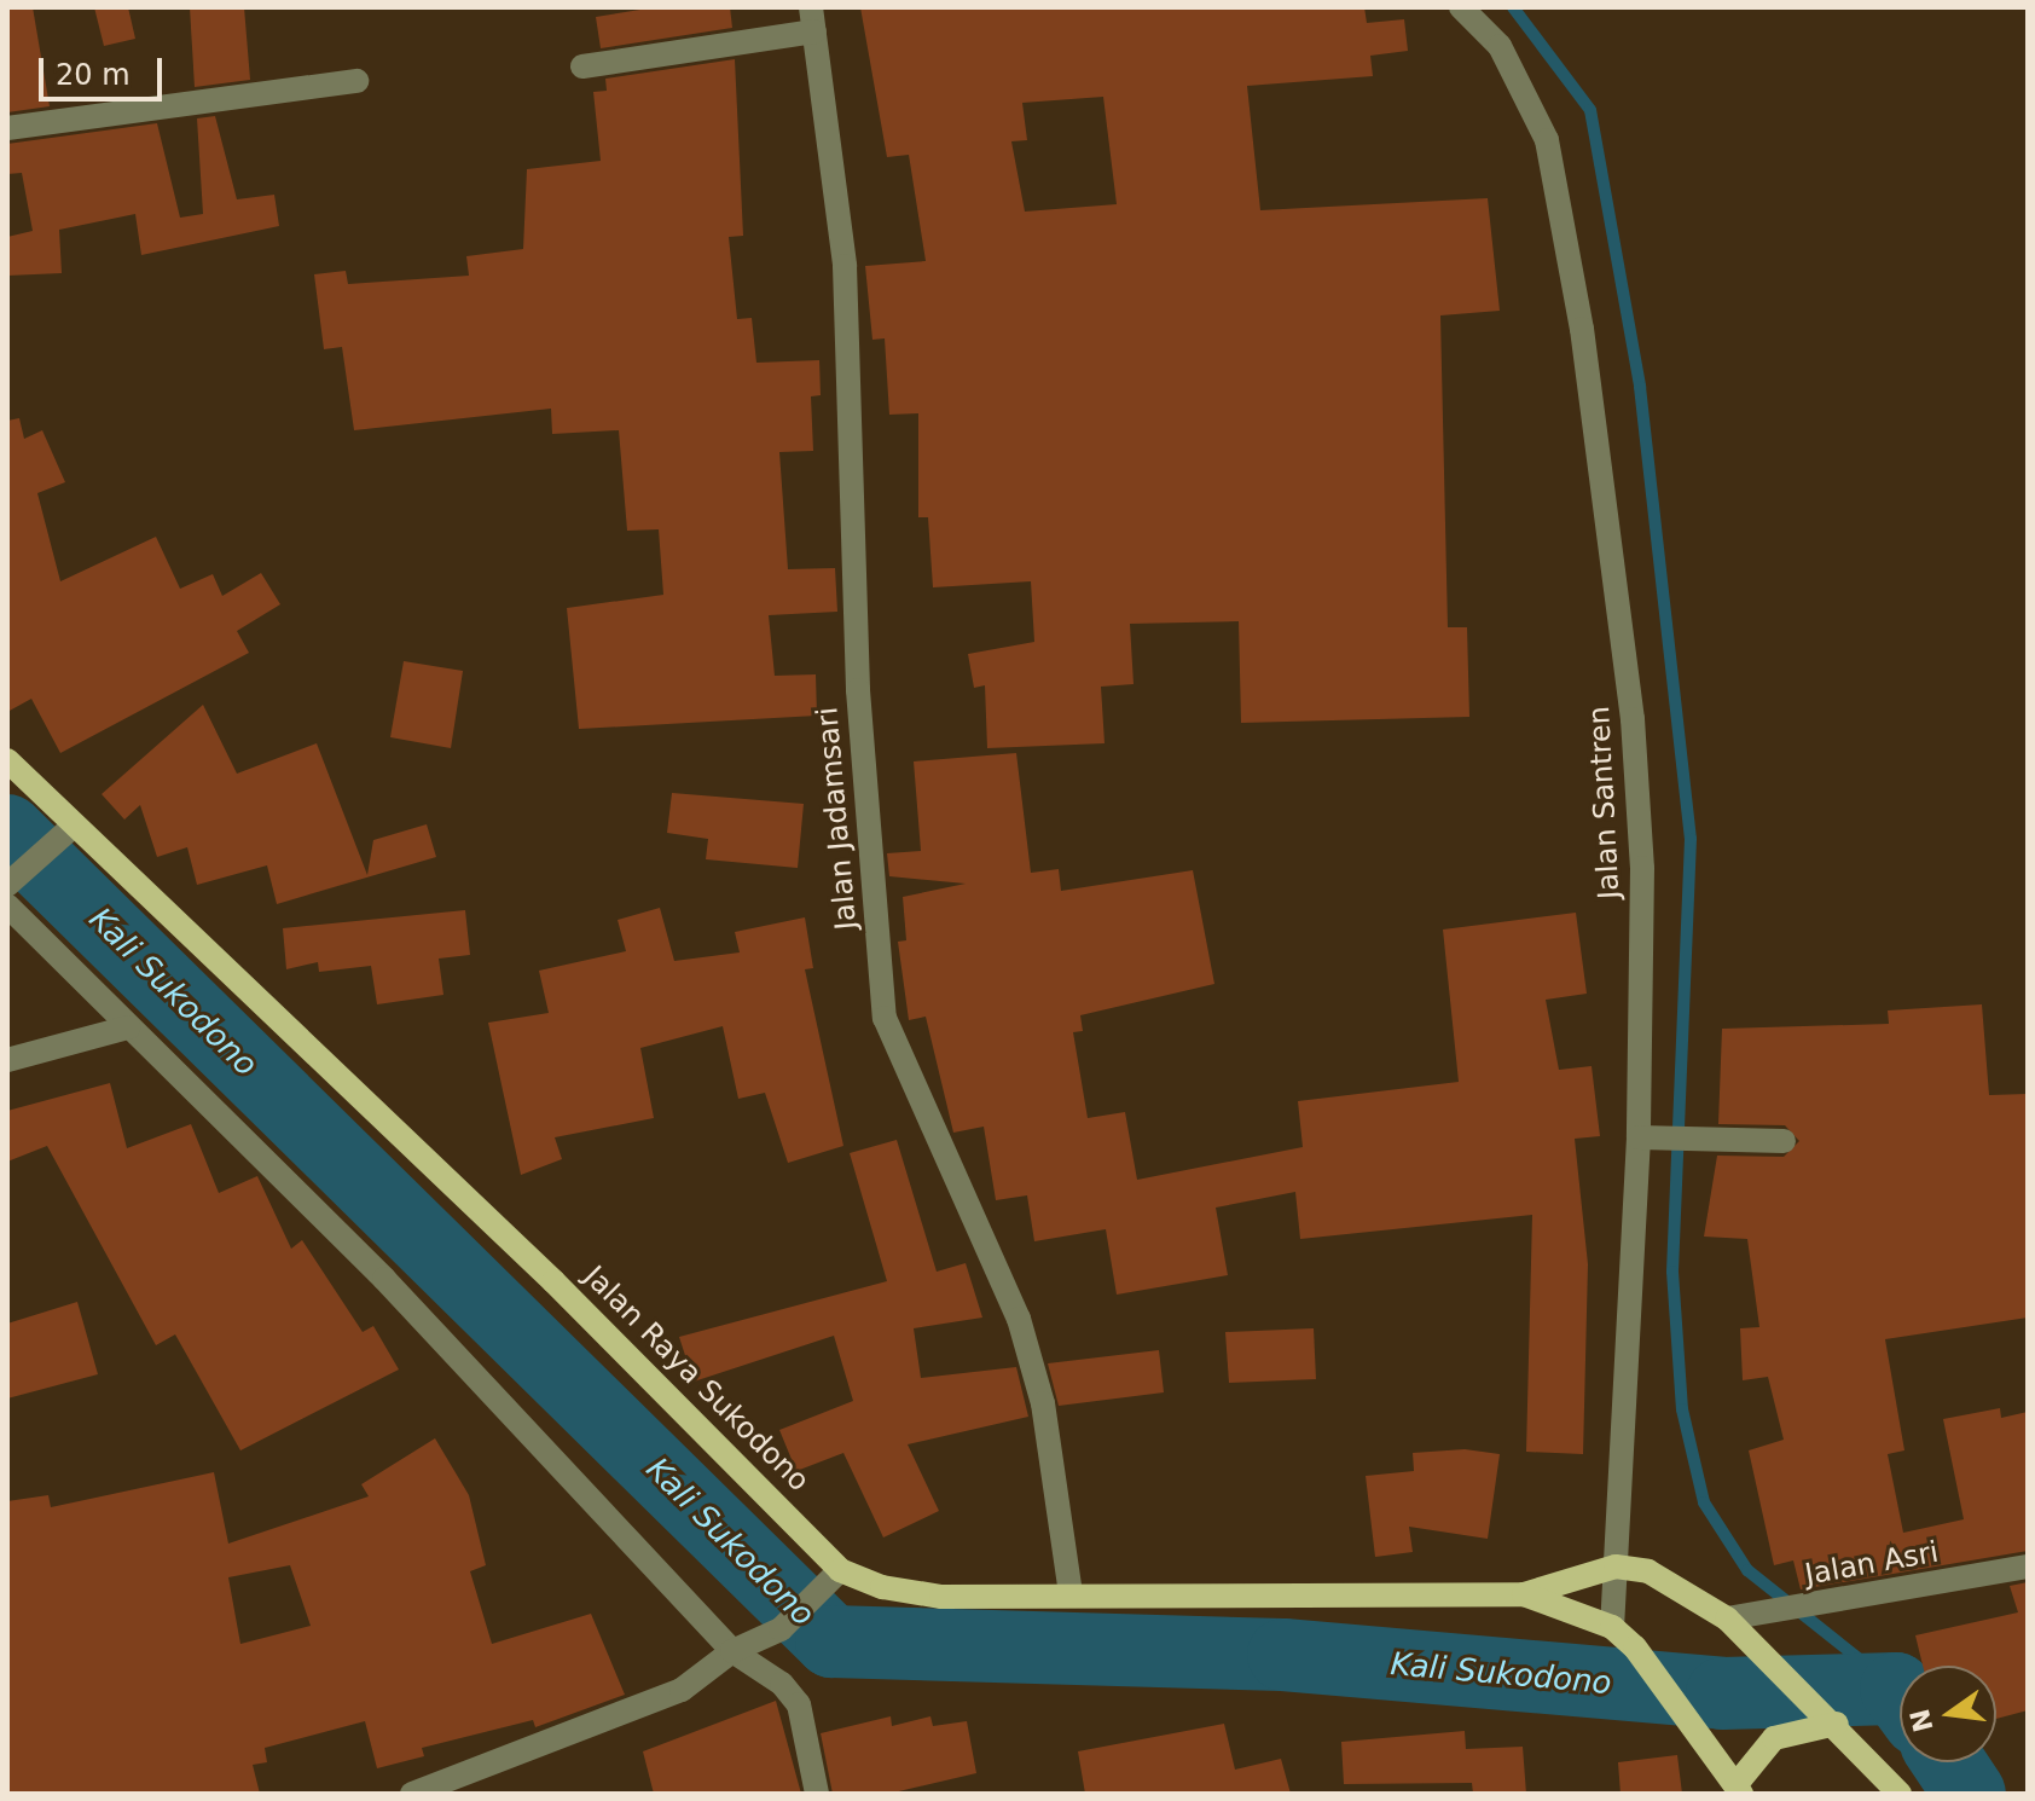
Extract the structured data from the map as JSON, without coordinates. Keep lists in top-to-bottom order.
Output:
{
  "streets": {
    "main road": ["Jalan Raya Sukodono"],
    "street": ["Jalan Santren", "Jalan Jadamsari", "Jalan Asri"]
  },
  "crossings": [
    ["Jalan Santren", "Jalan Raya Sukodono"],
    ["Jalan Jadamsari", "Jalan Raya Sukodono"],
    ["Jalan Raya Sukodono", "Jalan Asri"]
  ],
  "water": ["Kali Sukodono"],
  "scale_bar": "20 m",
  "north": "left"
}
